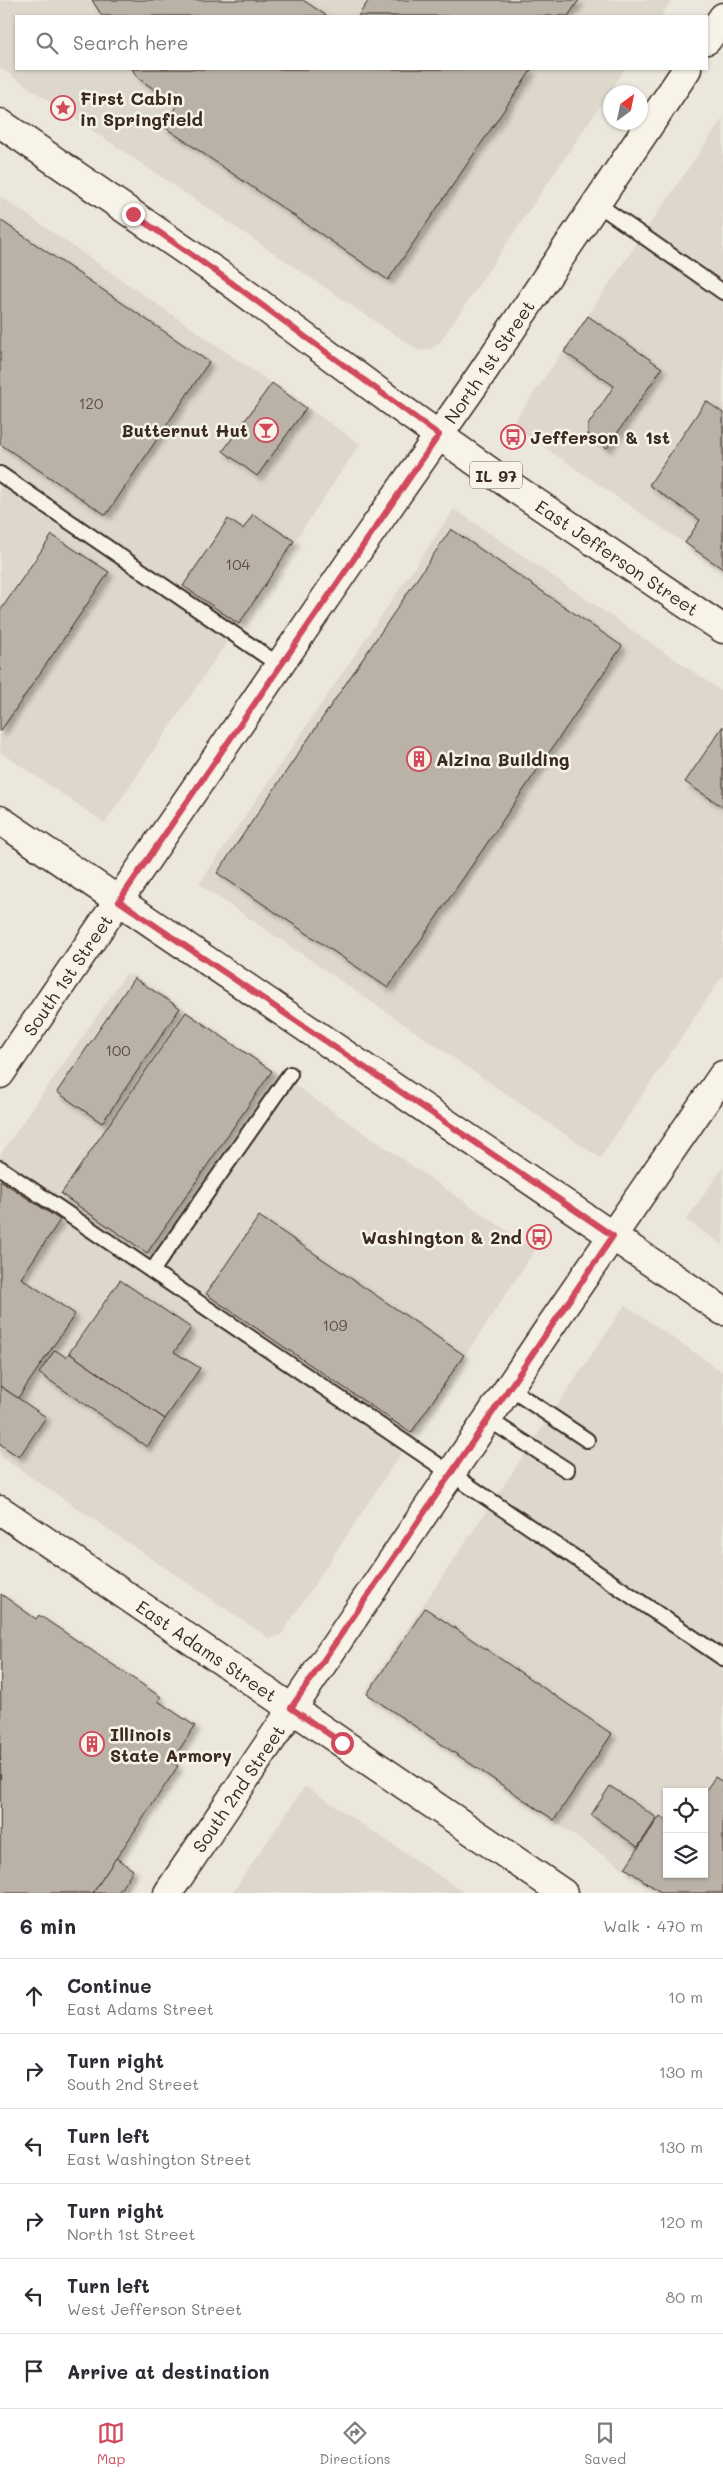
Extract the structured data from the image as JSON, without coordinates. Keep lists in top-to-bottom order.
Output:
{
  "streets": {
    "street": [
      "North 1st Street",
      "IL 97",
      "East Jefferson Street",
      "South 1st Street",
      "East Adams Street",
      "South 2nd Street"
    ]
  },
  "crossings": [
    ["North 1st Street", "IL 97"],
    ["North 1st Street", "East Jefferson Street"],
    ["North 1st Street", "South 1st Street"],
    ["IL 97", "East Jefferson Street"],
    ["East Adams Street", "South 2nd Street"]
  ],
  "places": {
    "place": ["First Cabin in Springfield"],
    "bar": ["Butternut Hut"],
    "bus stop": ["Jefferson & 1st", "Washington & 2nd"],
    "building": ["Alzina Building", "Illinois State Armory"]
  },
  "house_numbers": [
    "120",
    "104",
    "100",
    "109"
  ],
  "north": "top right",
  "page": {
    "search": "Search here",
    "heading": ["6 min", "Walk · 470 m"],
    "list": [
      ["Continue", "East Adams Street", "10 m"],
      ["Turn right", "South 2nd Street", "130 m"],
      ["Turn left", "East Washington Street", "130 m"],
      ["Turn right", "North 1st Street", "120 m"],
      ["Turn left", "West Jefferson Street", "80 m"],
      "Arrive at destination"
    ],
    "nav": ["Map", "Directions", "Saved"]
  }
}
